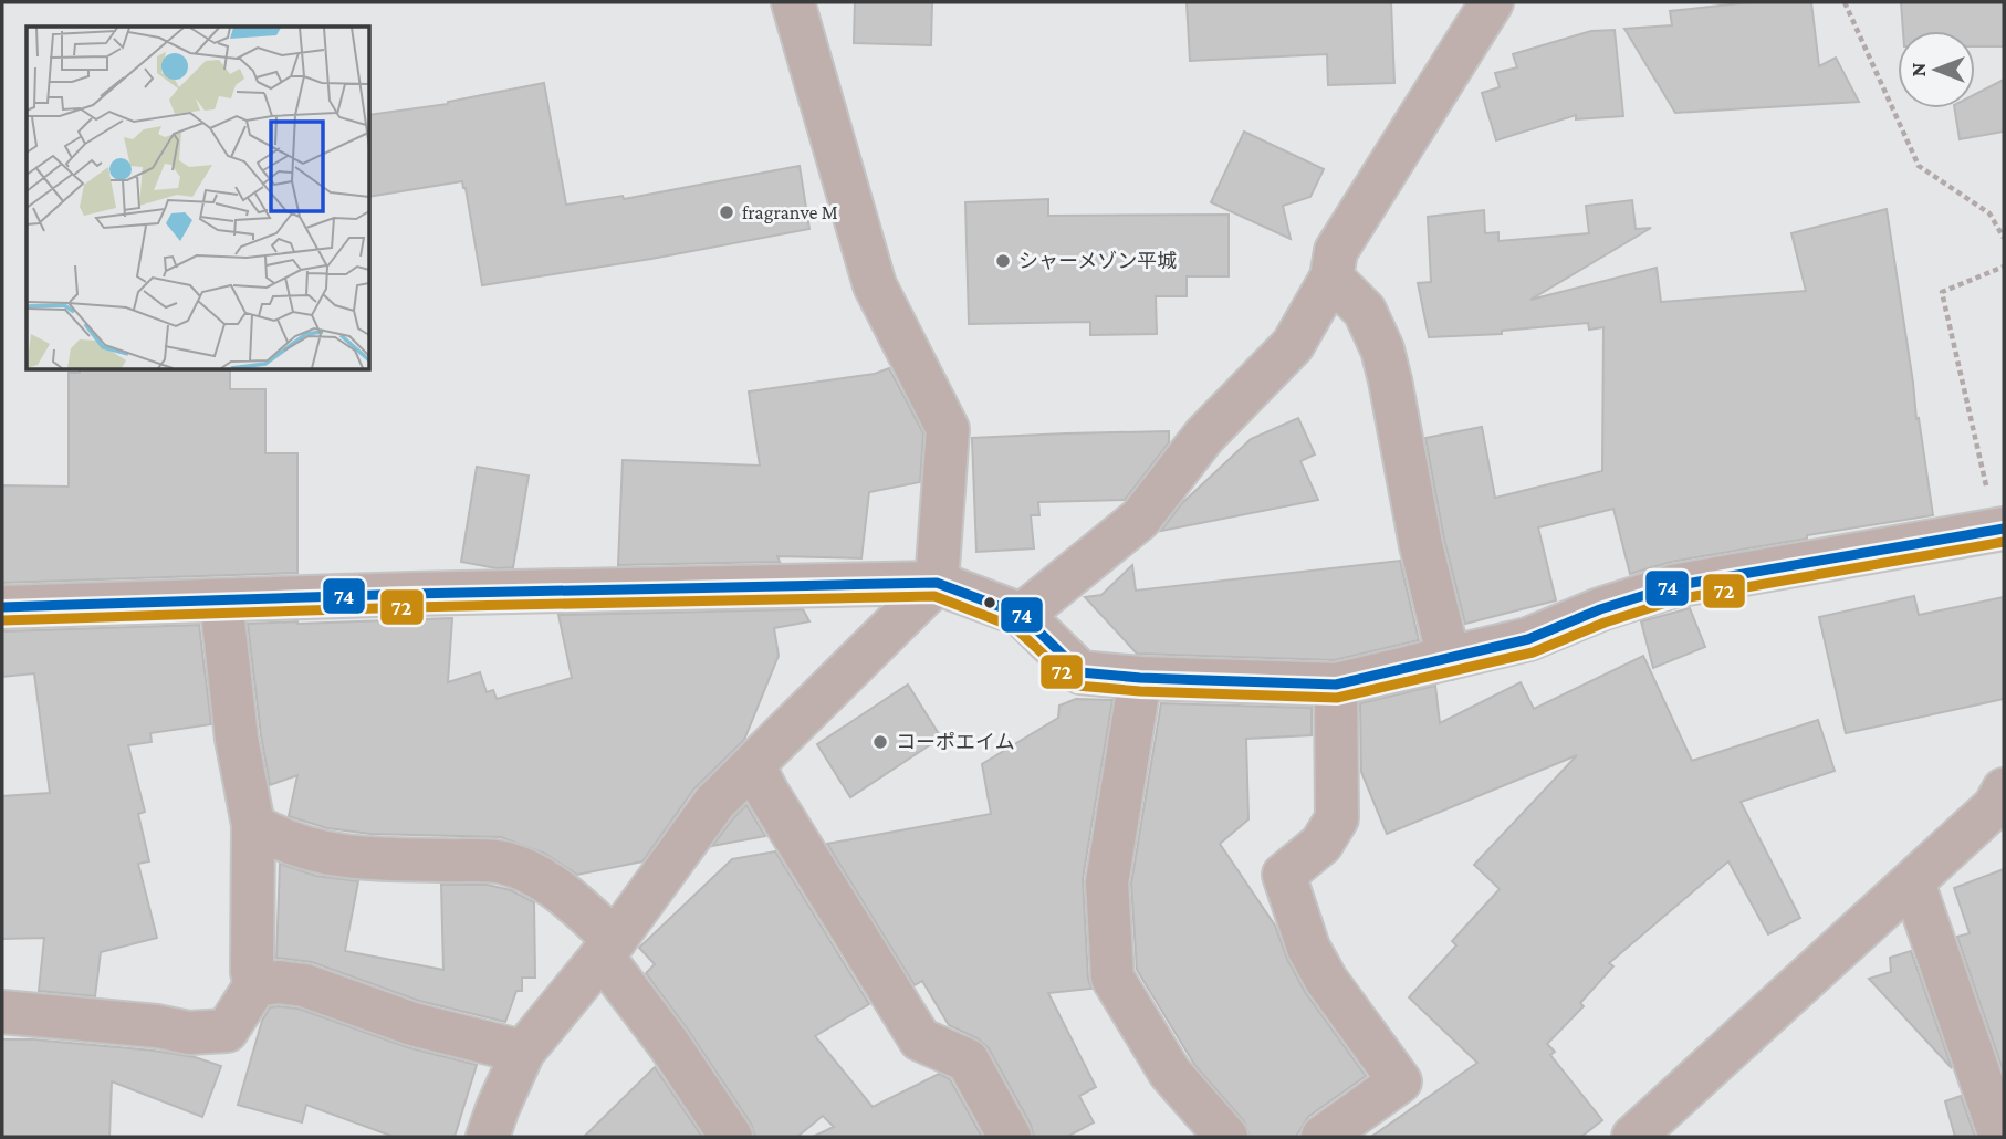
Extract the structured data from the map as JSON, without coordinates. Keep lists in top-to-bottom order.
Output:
{
  "places": ["fragranve M", "シャーメゾン平城", "コーポエイム"],
  "lines": ["transit line 74", "transit line 72"],
  "north": "left"
}
